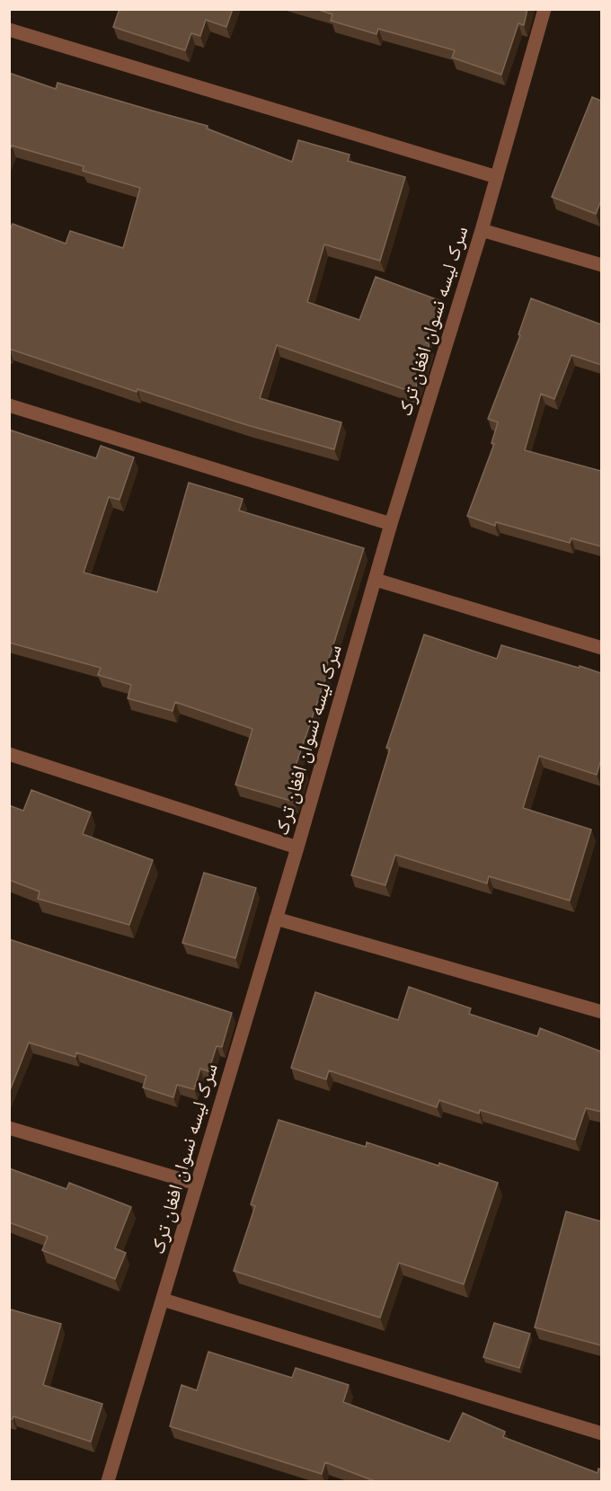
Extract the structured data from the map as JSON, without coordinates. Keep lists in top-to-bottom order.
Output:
{
  "streets": {
    "street": ["سرک لیسه نسوان افغان‌ ترک"]
  }
}
